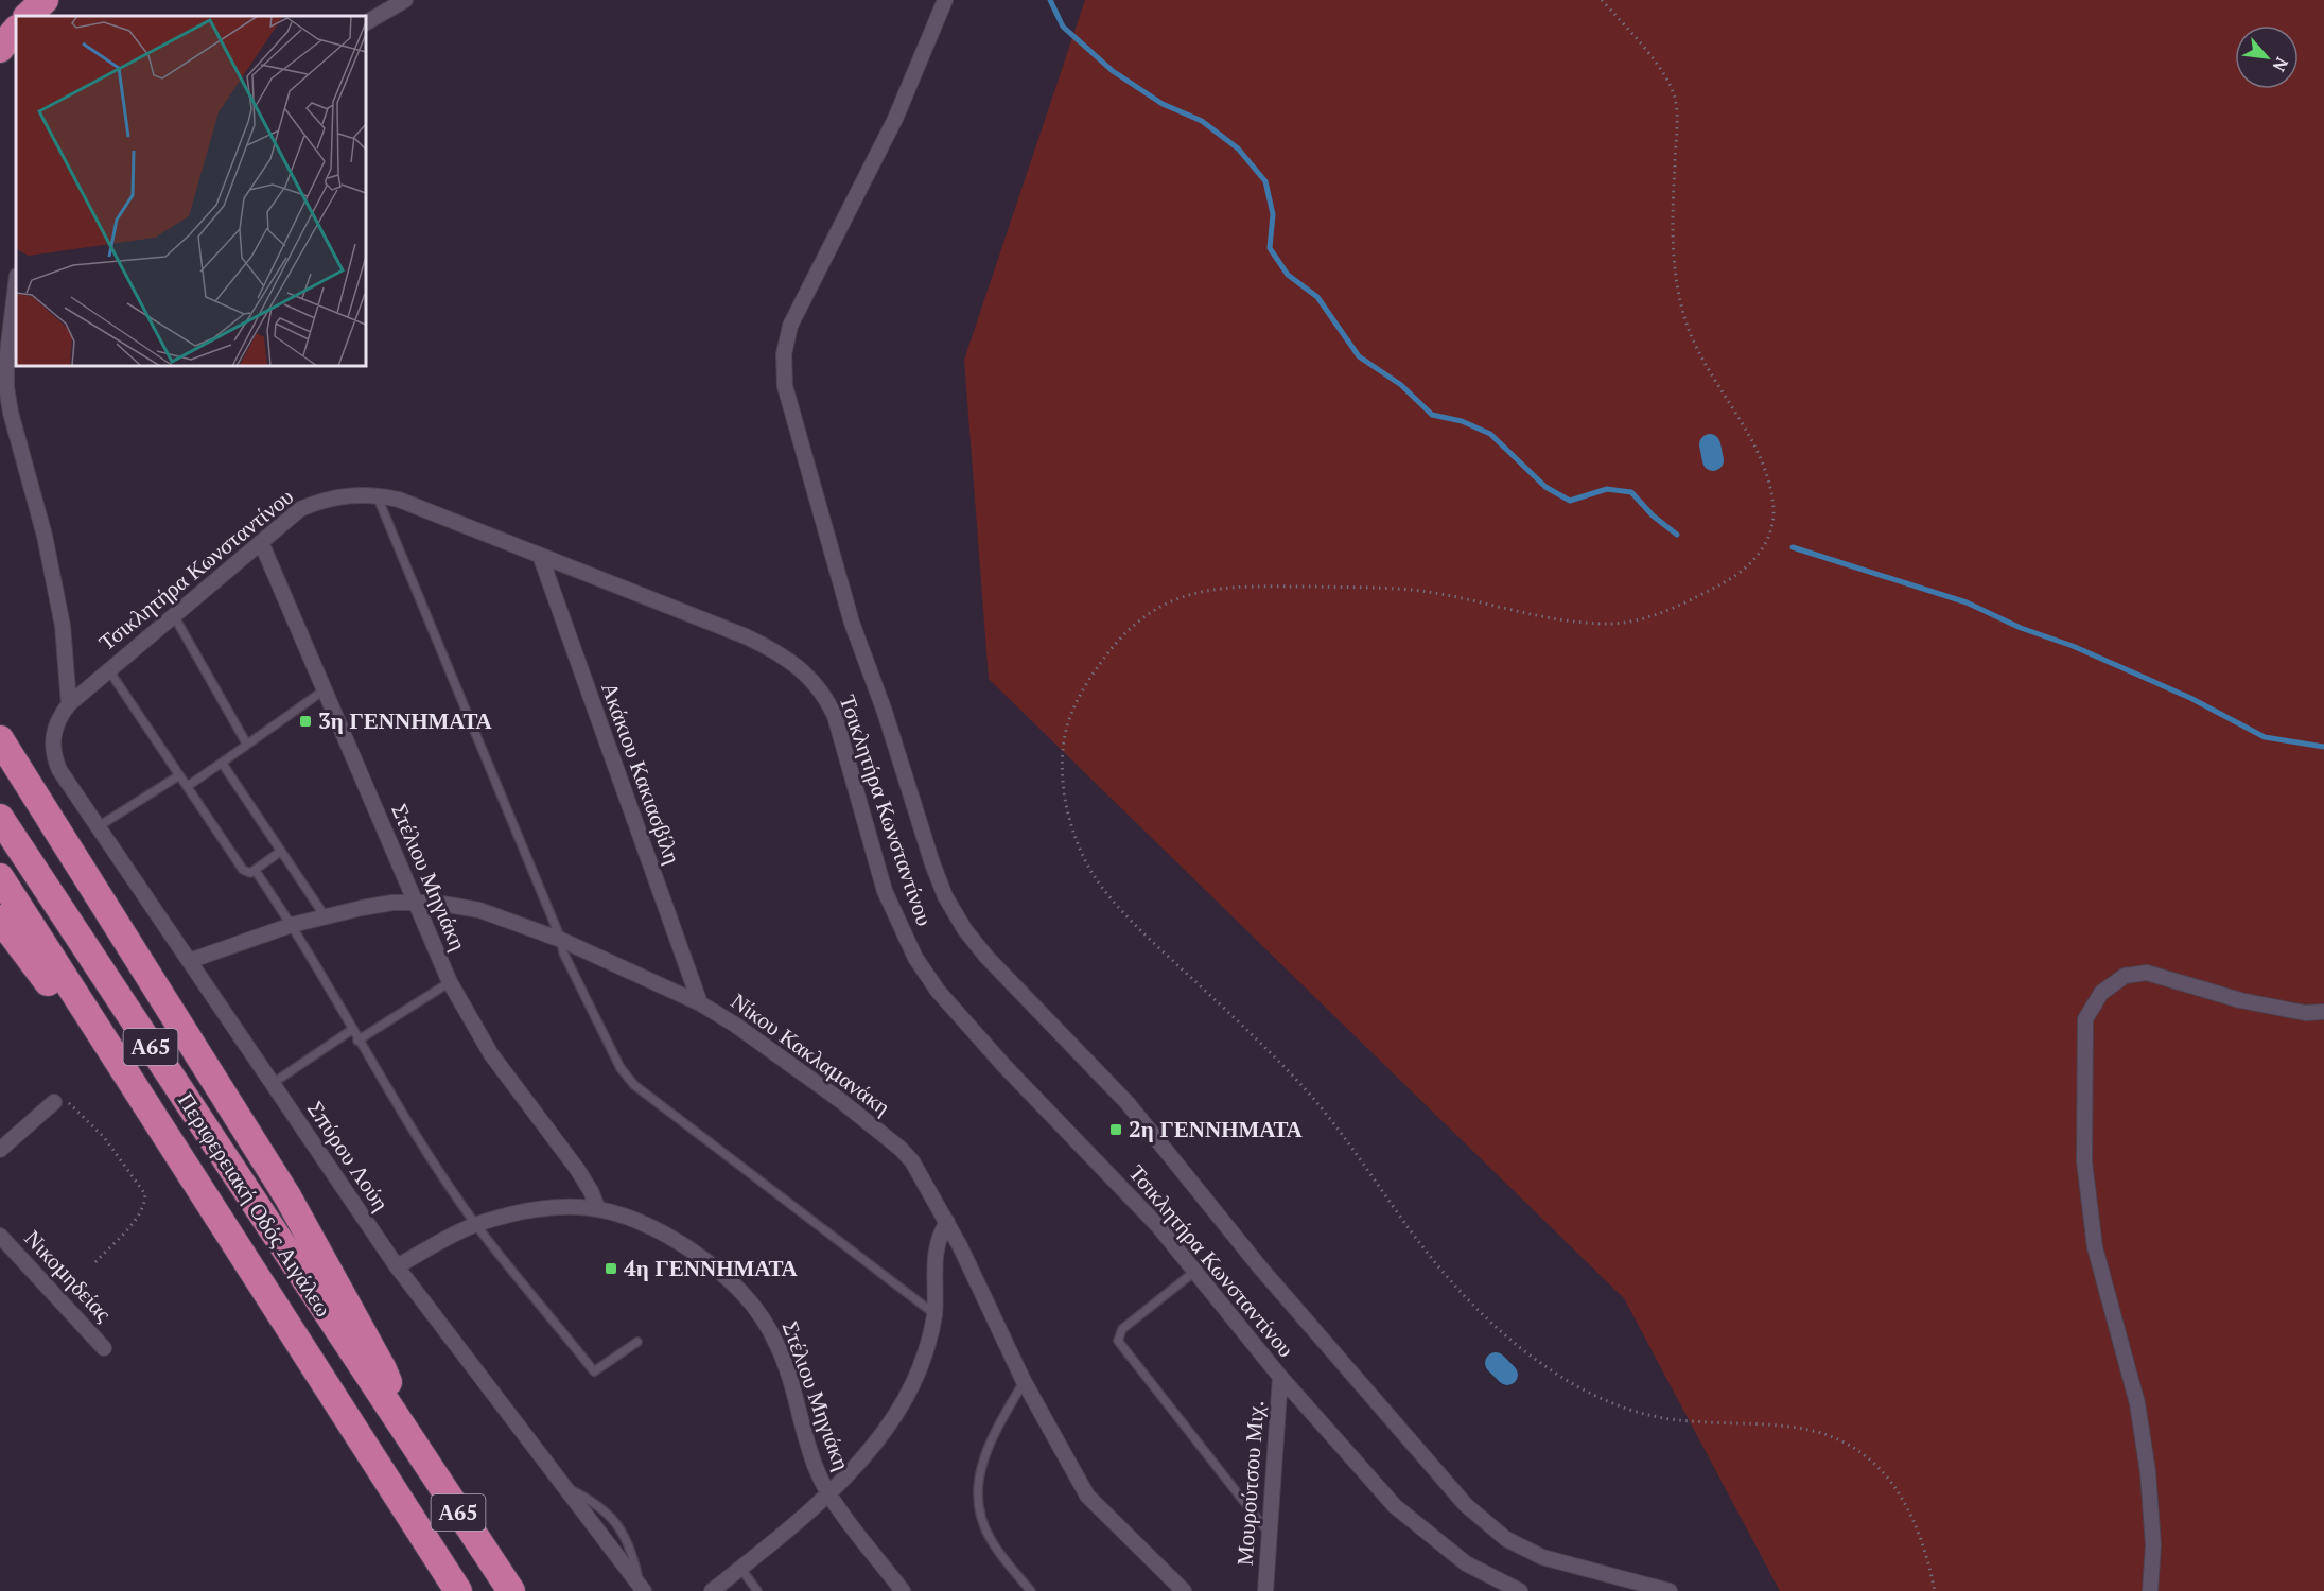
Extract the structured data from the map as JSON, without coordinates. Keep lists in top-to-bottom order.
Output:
{
  "streets": {
    "highway": ["Α65", "Περιφερειακή Οδός Αιγάλεω"],
    "street": [
      "Τσικλητήρα Κωνσταντίνου",
      "Ακάκιου Κακιασβίλη",
      "Στέλιου Μηγιάκη",
      "Νίκου Κακλαμανάκη",
      "Σπύρου Λούη",
      "Νικομηδείας",
      "Μουρούτσου Μιχ."
    ]
  },
  "crossings": [
    ["Τσικλητήρα Κωνσταντίνου", "Ακάκιου Κακιασβίλη"],
    ["Τσικλητήρα Κωνσταντίνου", "Στέλιου Μηγιάκη"],
    ["Τσικλητήρα Κωνσταντίνου", "Σπύρου Λούη"],
    ["Τσικλητήρα Κωνσταντίνου", "Μουρούτσου Μιχ."],
    ["Ακάκιου Κακιασβίλη", "Νίκου Κακλαμανάκη"],
    ["Στέλιου Μηγιάκη", "Νίκου Κακλαμανάκη"],
    ["Στέλιου Μηγιάκη", "Σπύρου Λούη"],
    ["Νίκου Κακλαμανάκη", "Σπύρου Λούη"]
  ],
  "places": {
    "transit": ["3η ΓΕΝΝΗΜΑΤΑ", "2η ΓΕΝΝΗΜΑΤΑ", "4η ΓΕΝΝΗΜΑΤΑ"]
  },
  "north": "bottom right"
}
